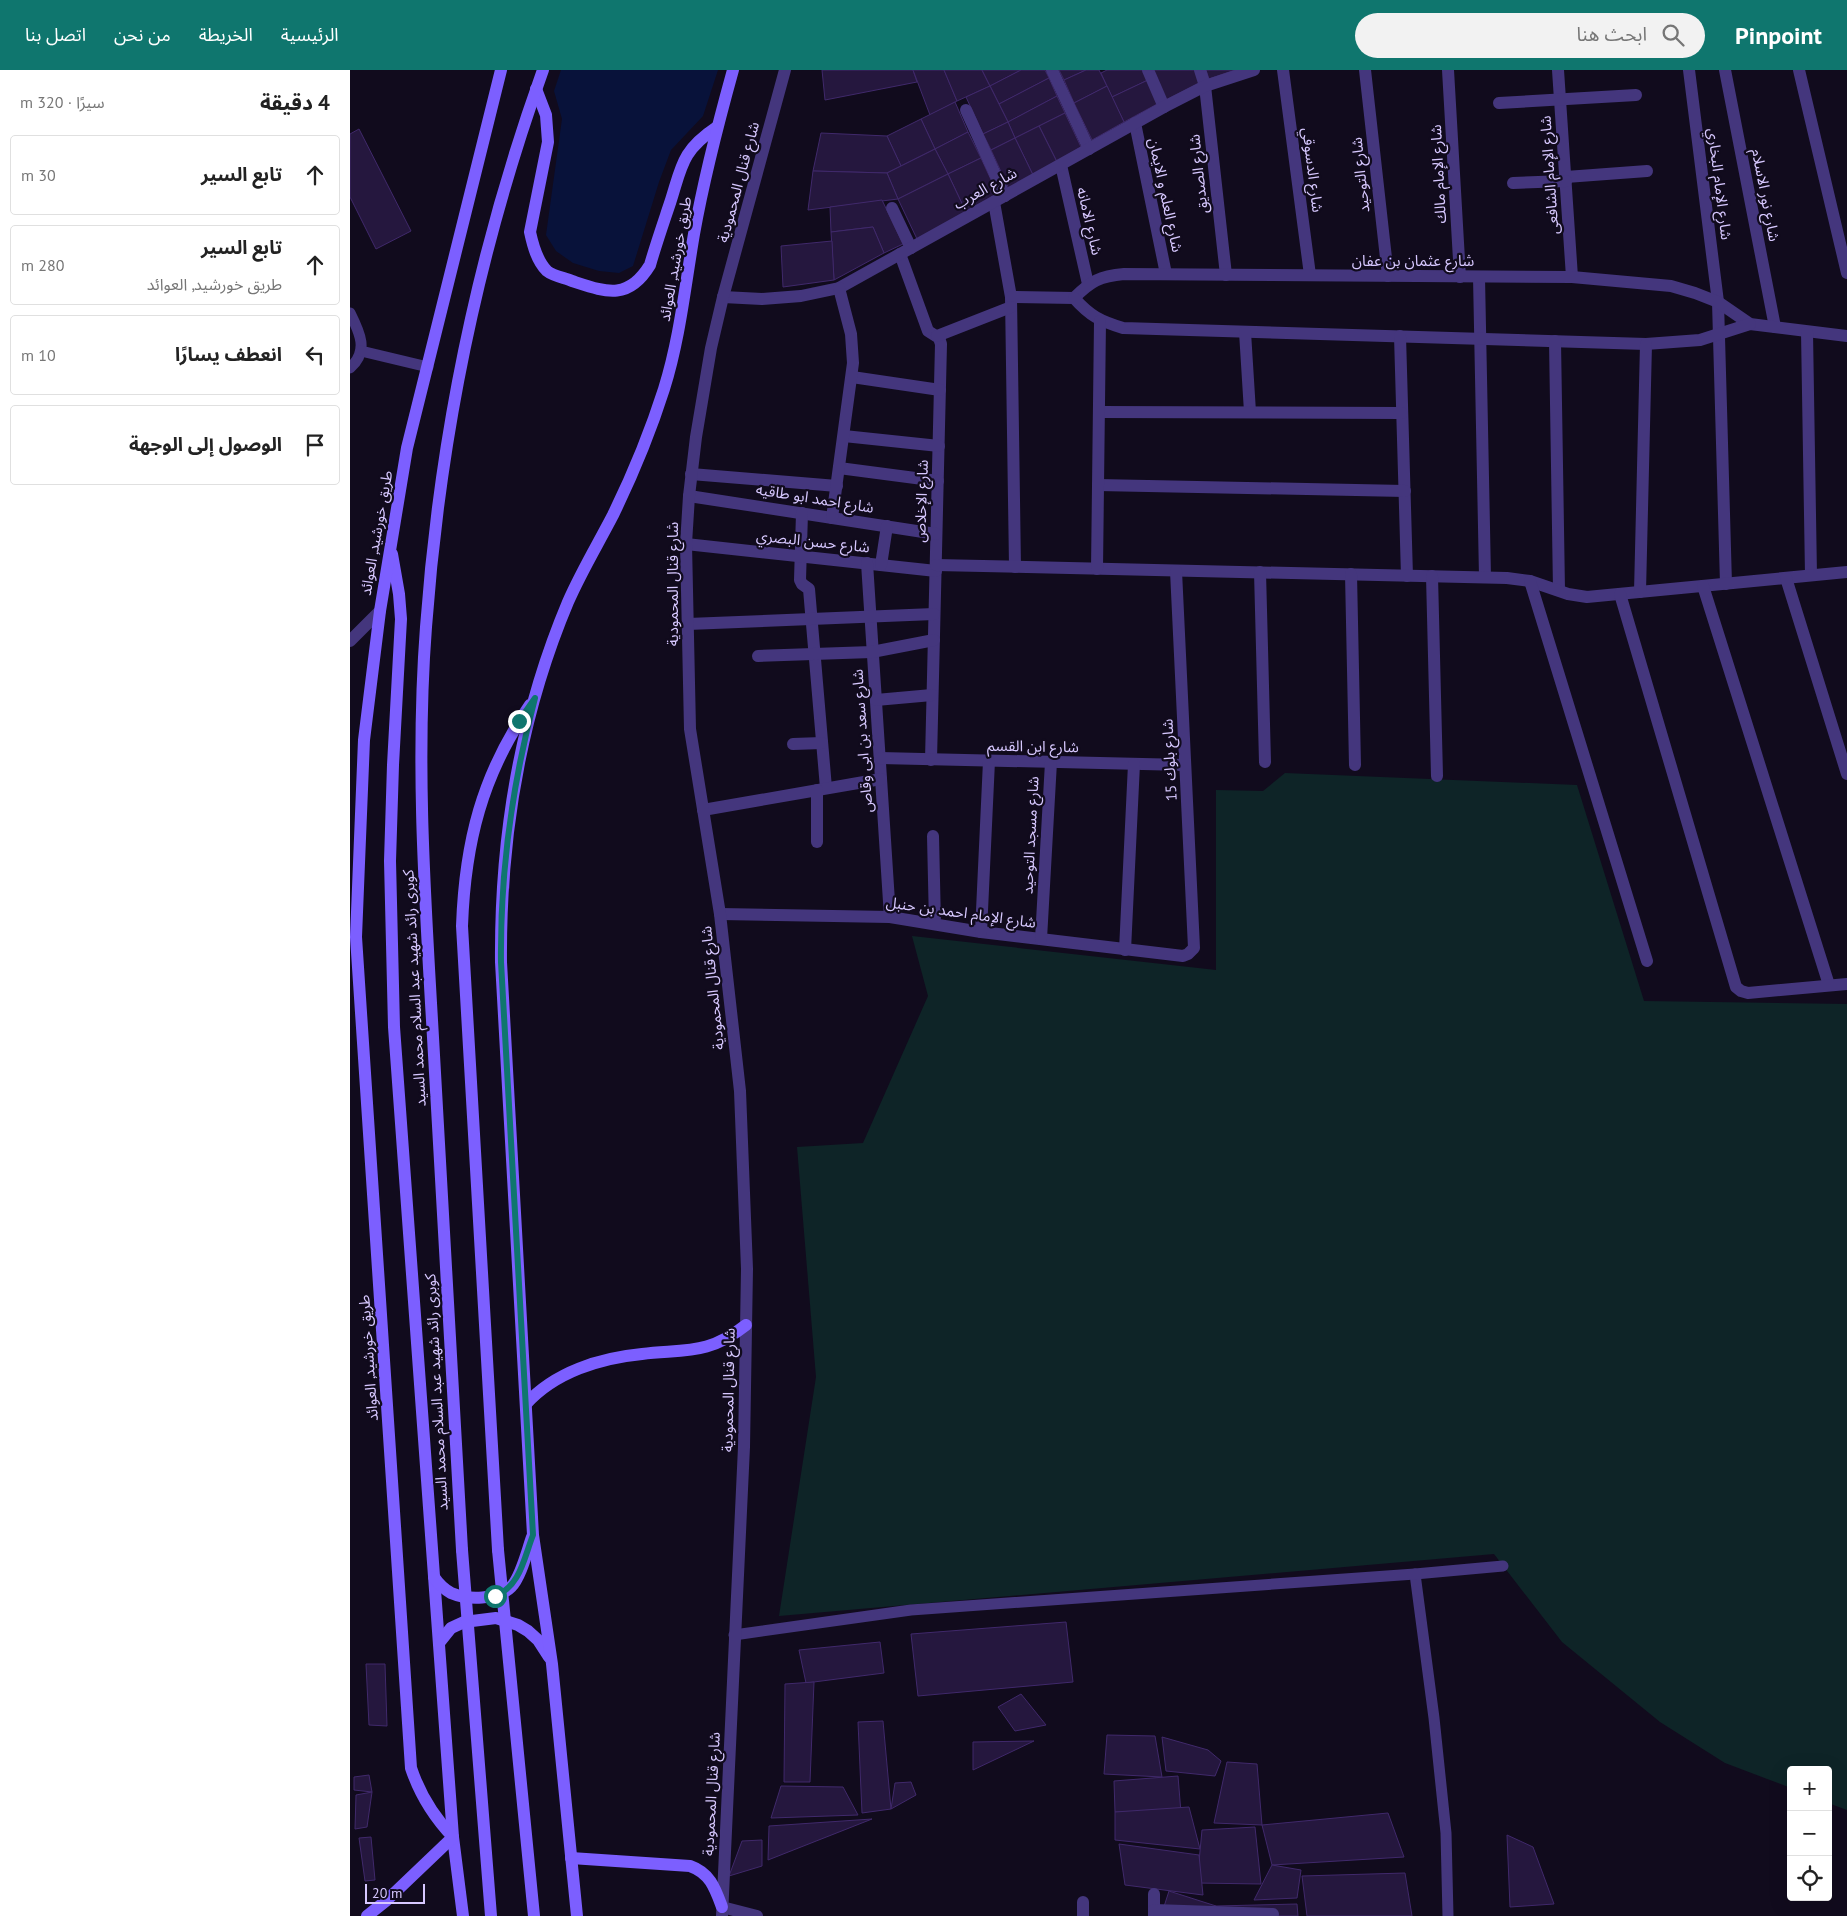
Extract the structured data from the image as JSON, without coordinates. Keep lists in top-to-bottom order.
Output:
{
  "streets": {
    "main road": ["طريق خورشيد, العوائد", "كوبرى رائد شهيد عبد السلام محمد السيد"],
    "street": [
      "شارع الدسوقي",
      "شارع الصديق",
      "شارع الإمام مالك",
      "شارع التوحيد",
      "شارع الإمام الشافعى",
      "شارع قنال المحمودية",
      "شارع الإمام البخاري",
      "شارع العرب",
      "شارع العلم و الايمان",
      "شارع نور الاسلام",
      "شارع الامانه",
      "شارع عثمان بن عفان",
      "شارع احمد ابو طاقيه",
      "شارع الإخلاص",
      "شارع حسن البصري",
      "شارع سعد بن ابى وقاص",
      "شارع ابن القسم",
      "شارع بلوك 15",
      "شارع مسجد التوحيد",
      "شارع الإمام احمد بن حنبل"
    ]
  },
  "crossings": [
    ["شارع الدسوقي", "شارع عثمان بن عفان"],
    ["شارع الصديق", "شارع العرب"],
    ["شارع الصديق", "شارع عثمان بن عفان"],
    ["شارع الإمام مالك", "شارع عثمان بن عفان"],
    ["شارع التوحيد", "شارع عثمان بن عفان"],
    ["شارع الإمام الشافعى", "شارع عثمان بن عفان"],
    ["شارع قنال المحمودية", "شارع العرب"],
    ["شارع قنال المحمودية", "شارع احمد ابو طاقيه"],
    ["شارع قنال المحمودية", "شارع حسن البصري"],
    ["شارع قنال المحمودية", "شارع الإمام احمد بن حنبل"],
    ["شارع الإمام البخاري", "شارع عثمان بن عفان"],
    ["شارع الإمام البخاري", "شارع حسن البصري"],
    ["شارع العرب", "شارع العلم و الايمان"],
    ["شارع العرب", "شارع الامانه"],
    ["شارع العرب", "شارع الإخلاص"],
    ["شارع العلم و الايمان", "شارع عثمان بن عفان"],
    ["شارع نور الاسلام", "شارع عثمان بن عفان"],
    ["شارع الامانه", "شارع عثمان بن عفان"],
    ["شارع احمد ابو طاقيه", "شارع الإخلاص"],
    ["شارع الإخلاص", "شارع حسن البصري"],
    ["شارع الإخلاص", "شارع ابن القسم"],
    ["شارع حسن البصري", "شارع سعد بن ابى وقاص"],
    ["شارع حسن البصري", "شارع بلوك 15"],
    ["شارع سعد بن ابى وقاص", "شارع ابن القسم"],
    ["شارع سعد بن ابى وقاص", "شارع الإمام احمد بن حنبل"],
    ["شارع ابن القسم", "شارع بلوك 15"],
    ["شارع ابن القسم", "شارع مسجد التوحيد"],
    ["شارع بلوك 15", "شارع الإمام احمد بن حنبل"],
    ["شارع مسجد التوحيد", "شارع الإمام احمد بن حنبل"]
  ],
  "scale_bar": "20 m",
  "page": {
    "header": "Pinpoint",
    "search": "ابحث هنا",
    "nav": [
      "الرئيسية",
      "الخريطة",
      "من نحن",
      "اتصل بنا"
    ],
    "heading": ["4 دقيقة", "سيرًا · 320 m"],
    "list": [
      ["تابع السير", "30 m"],
      ["تابع السير", "طريق خورشيد, العوائد", "280 m"],
      ["انعطف يسارًا", "10 m"],
      "الوصول إلى الوجهة"
    ],
    "map_buttons": ["+", "−"],
    "scale": "20 m"
  }
}
